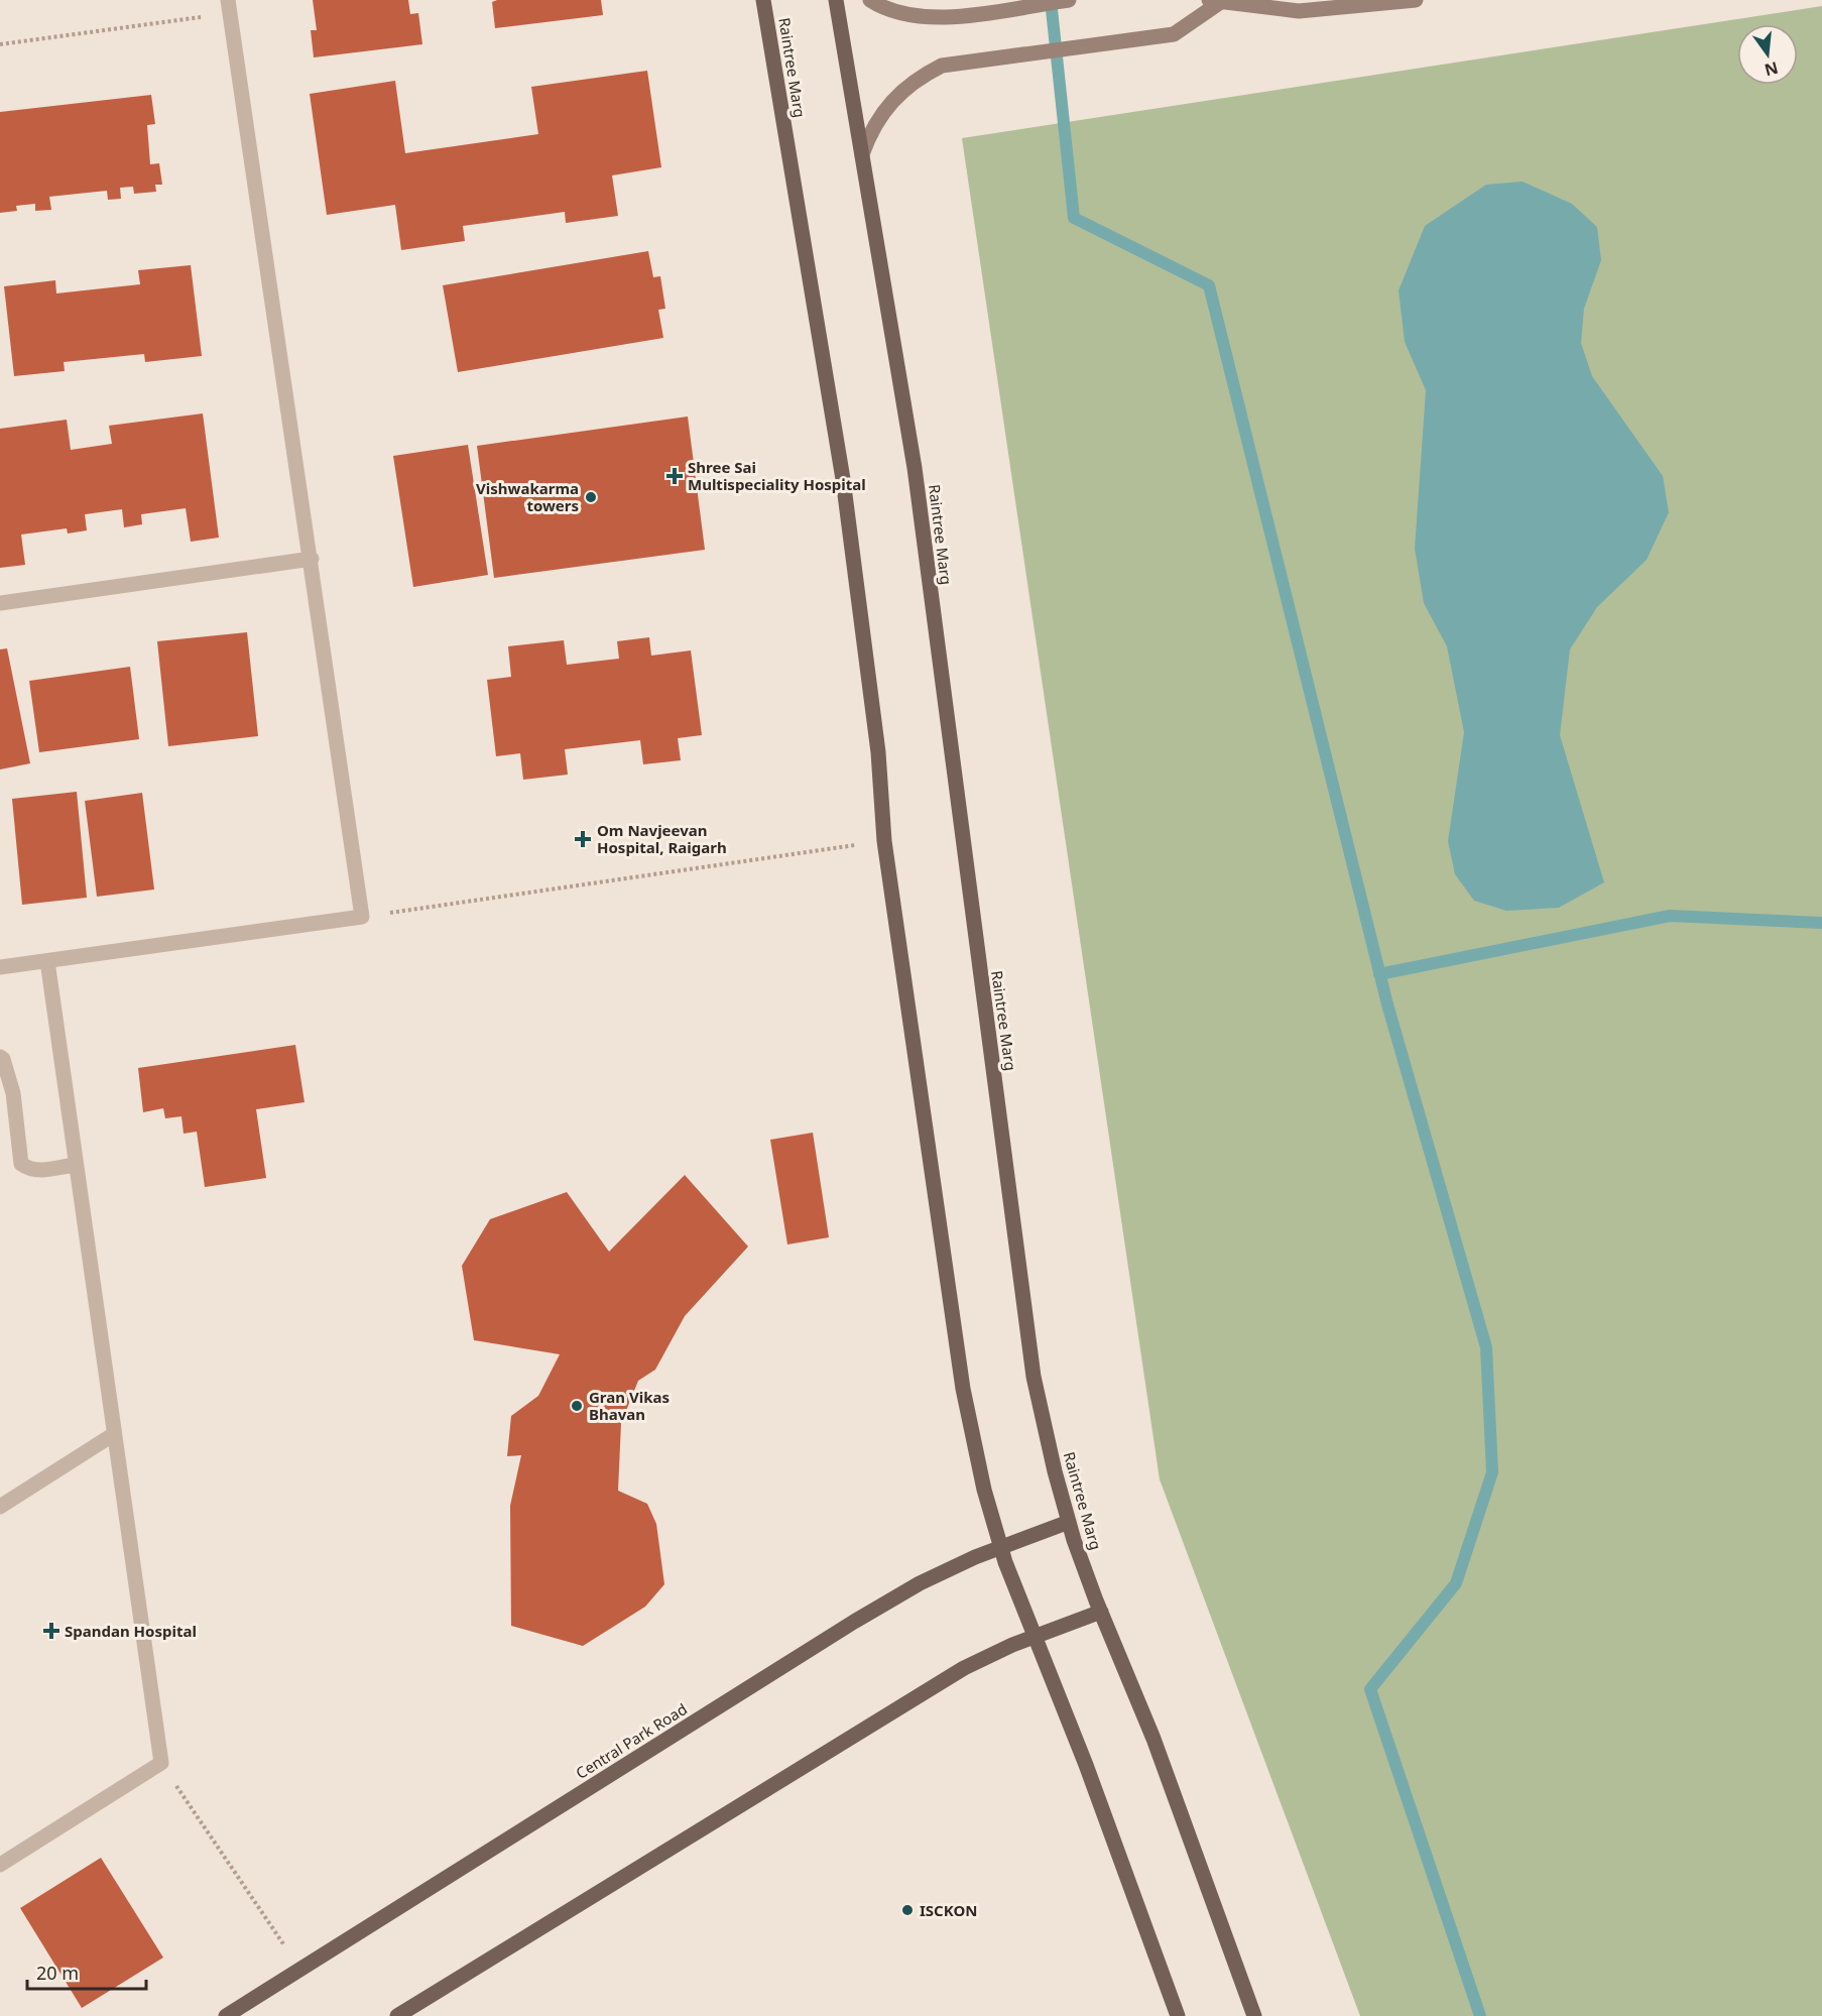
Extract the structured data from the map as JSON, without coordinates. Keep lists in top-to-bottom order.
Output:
{
  "streets": {
    "main road": ["Raintree Marg", "Central Park Road"]
  },
  "crossings": [
    ["Raintree Marg", "Central Park Road"]
  ],
  "places": {
    "health": ["Shree Sai Multispeciality Hospital", "Om Navjeevan Hospital, Raigarh", "Spandan Hospital"],
    "other": ["Vishwakarma towers", "Gran Vikas Bhavan", "ISCKON"]
  },
  "scale_bar": "20 m",
  "north": "bottom"
}
